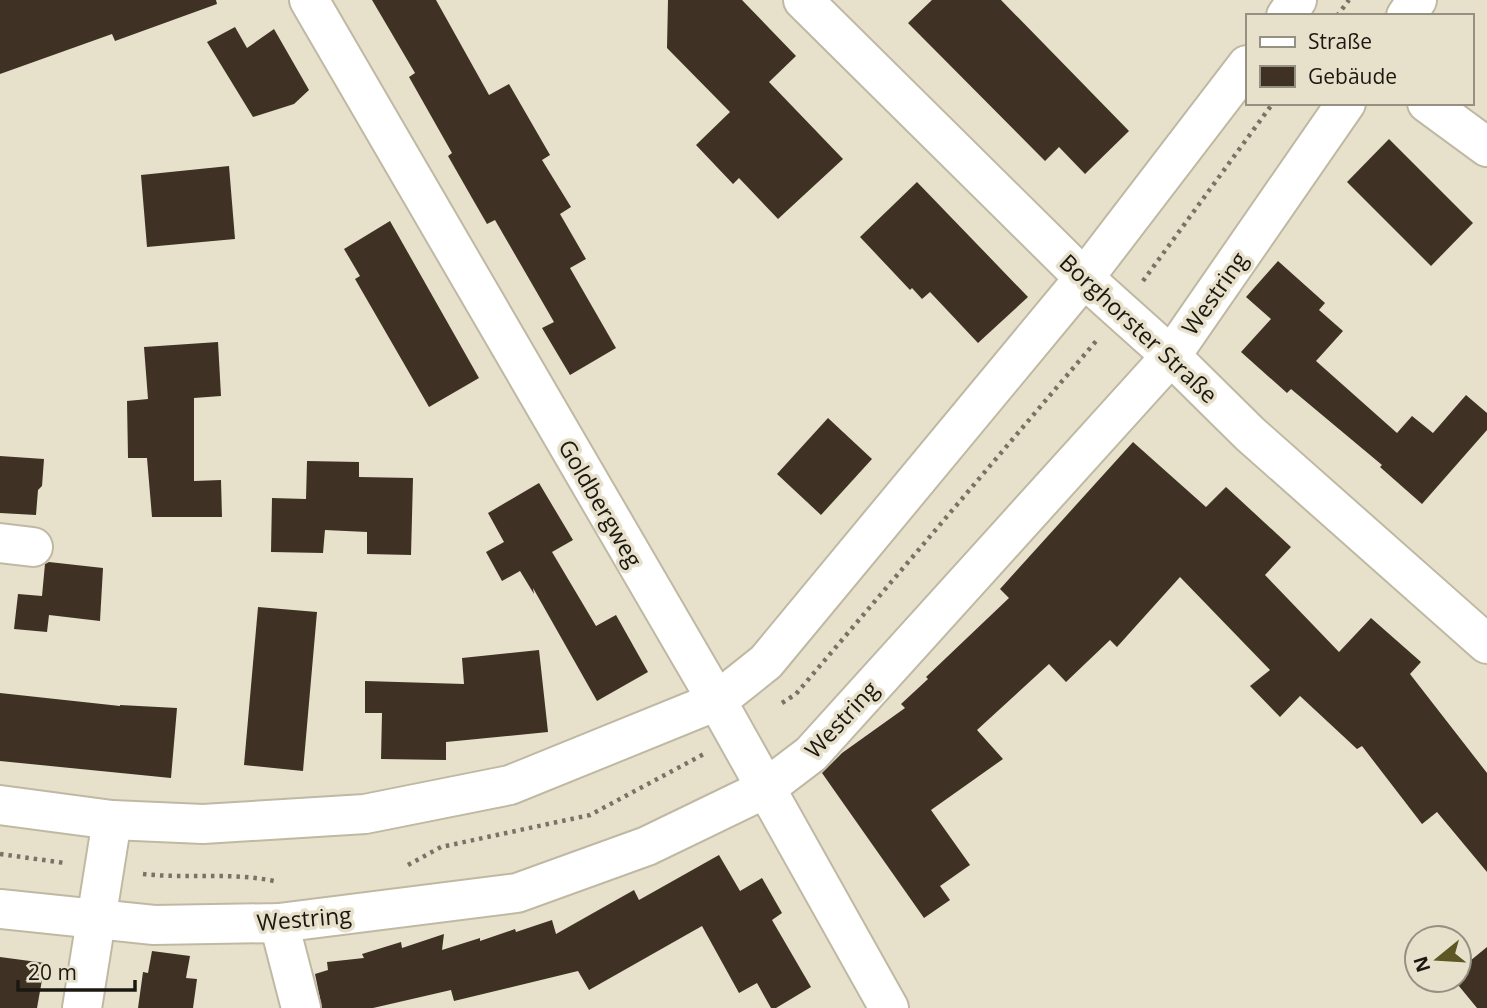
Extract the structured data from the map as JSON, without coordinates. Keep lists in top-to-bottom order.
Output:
{
  "streets": {
    "street": ["Westring", "Borghorster Straße", "Goldbergweg"]
  },
  "crossings": [
    ["Westring", "Borghorster Straße"],
    ["Westring", "Goldbergweg"]
  ],
  "legend": ["Straße", "Gebäude"],
  "scale_bar": "20 m",
  "north": "left"
}
